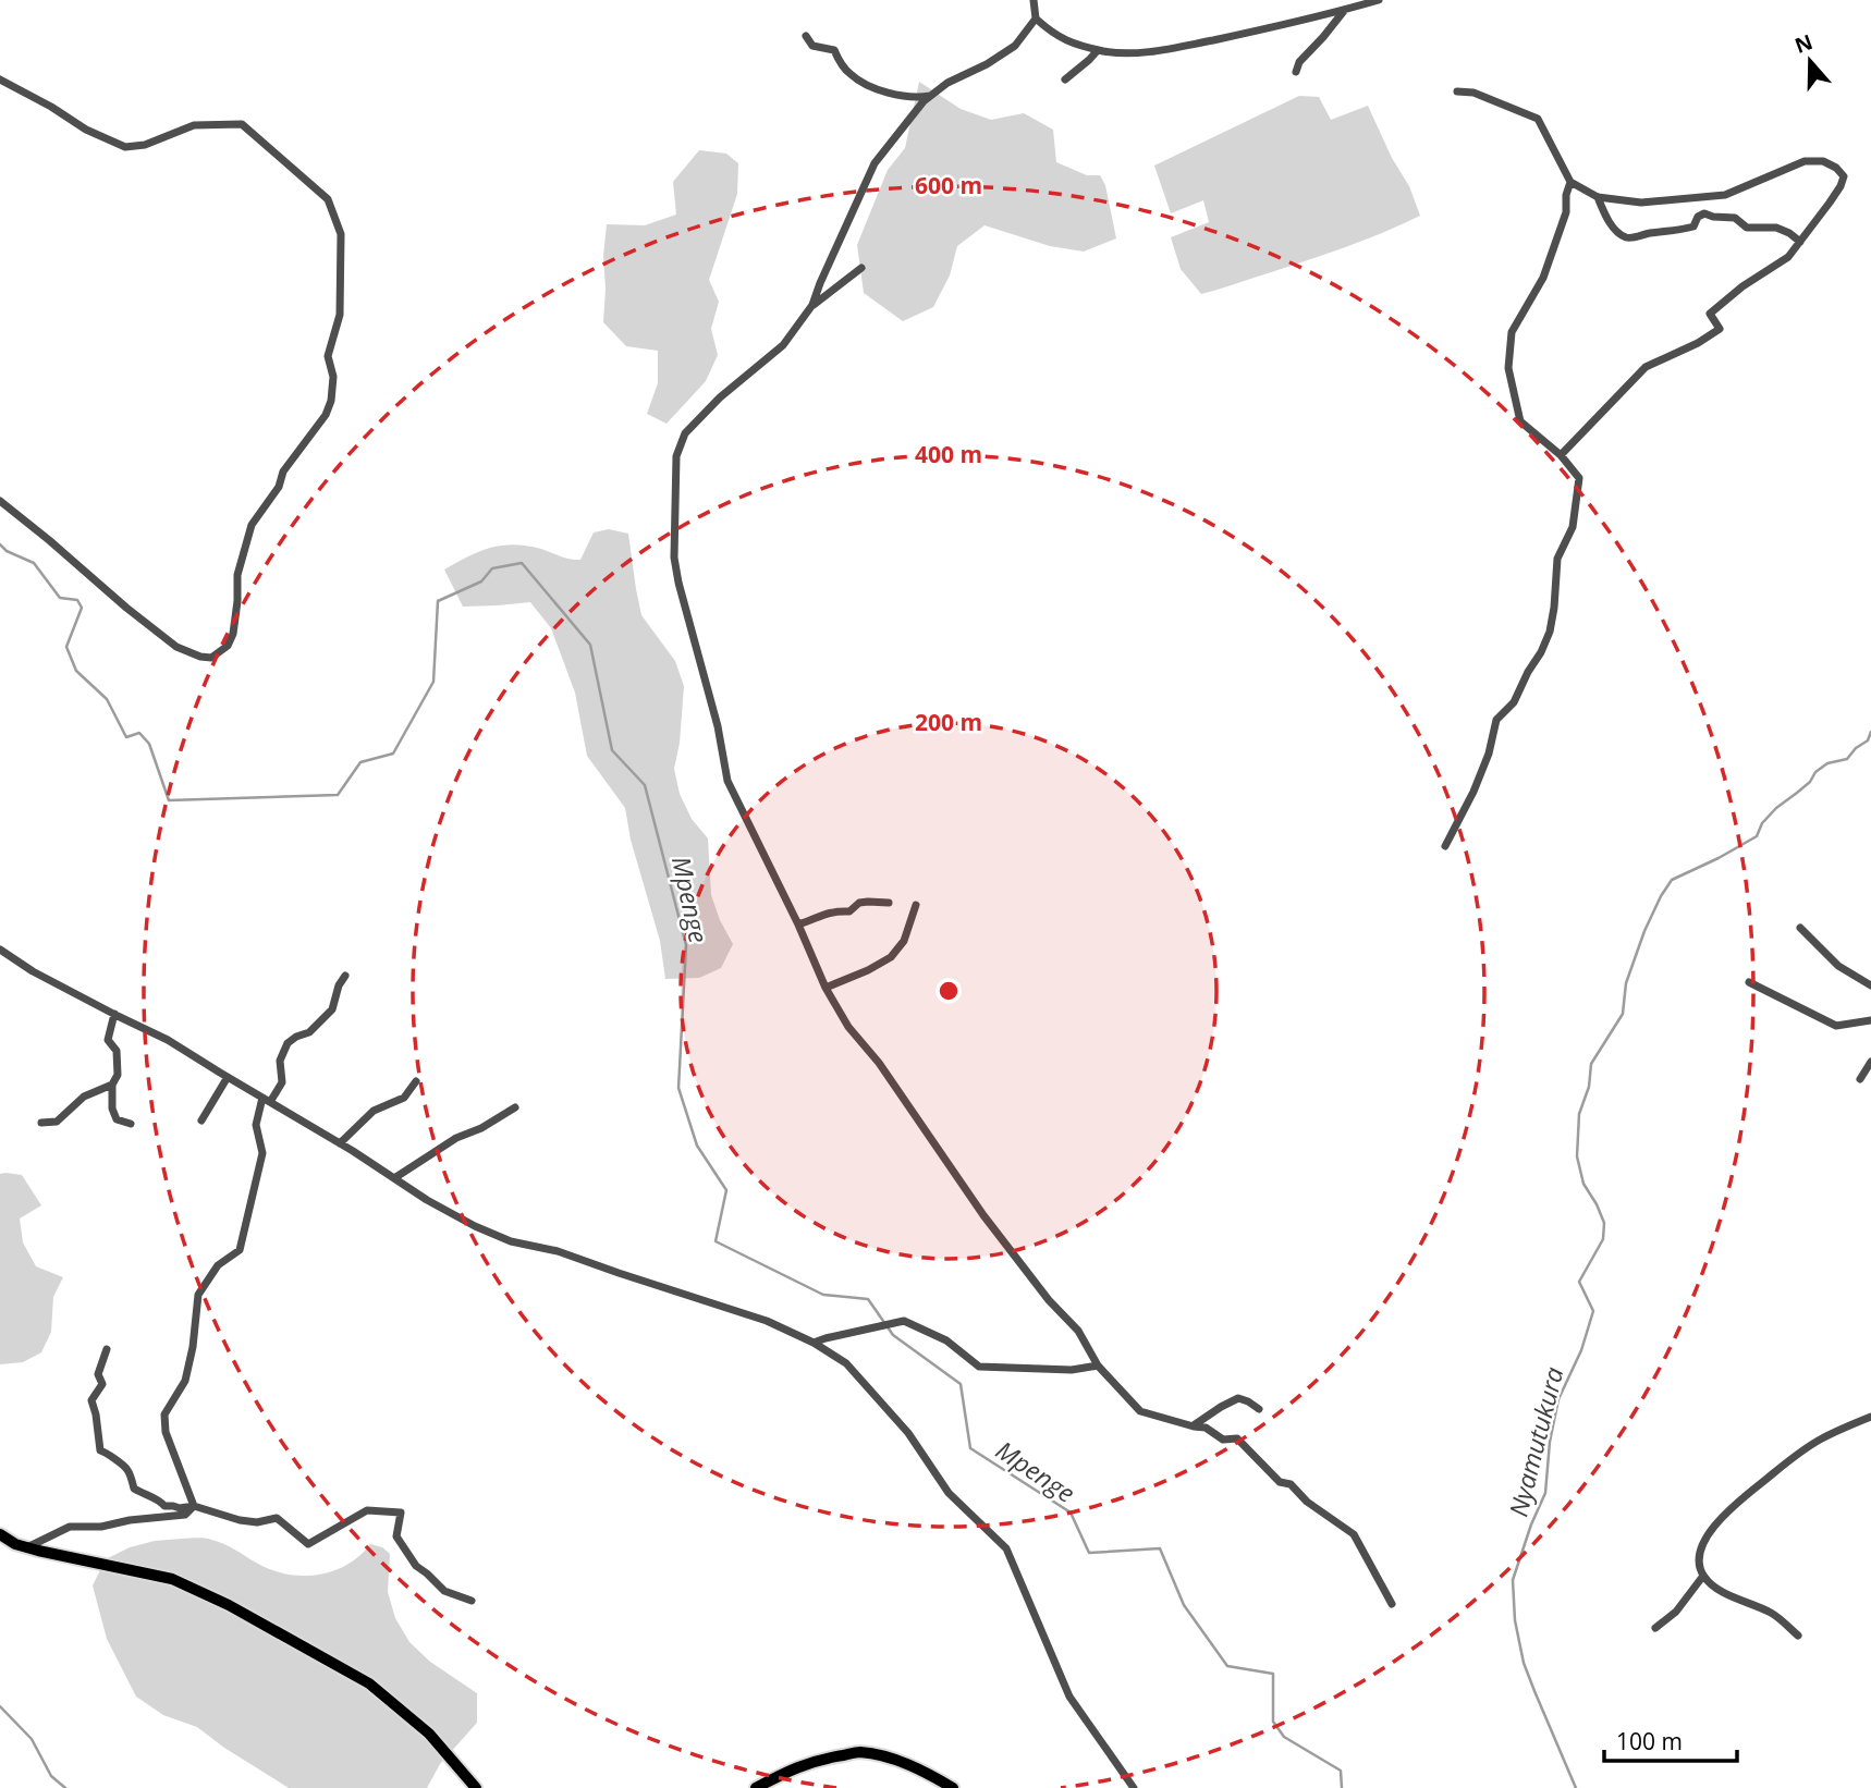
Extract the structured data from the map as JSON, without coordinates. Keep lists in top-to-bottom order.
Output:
{
  "water": ["Mpenge", "Nyamutukura"],
  "scale_bar": "100 m",
  "north": "top",
  "rings": ["600 m", "400 m", "200 m"]
}
